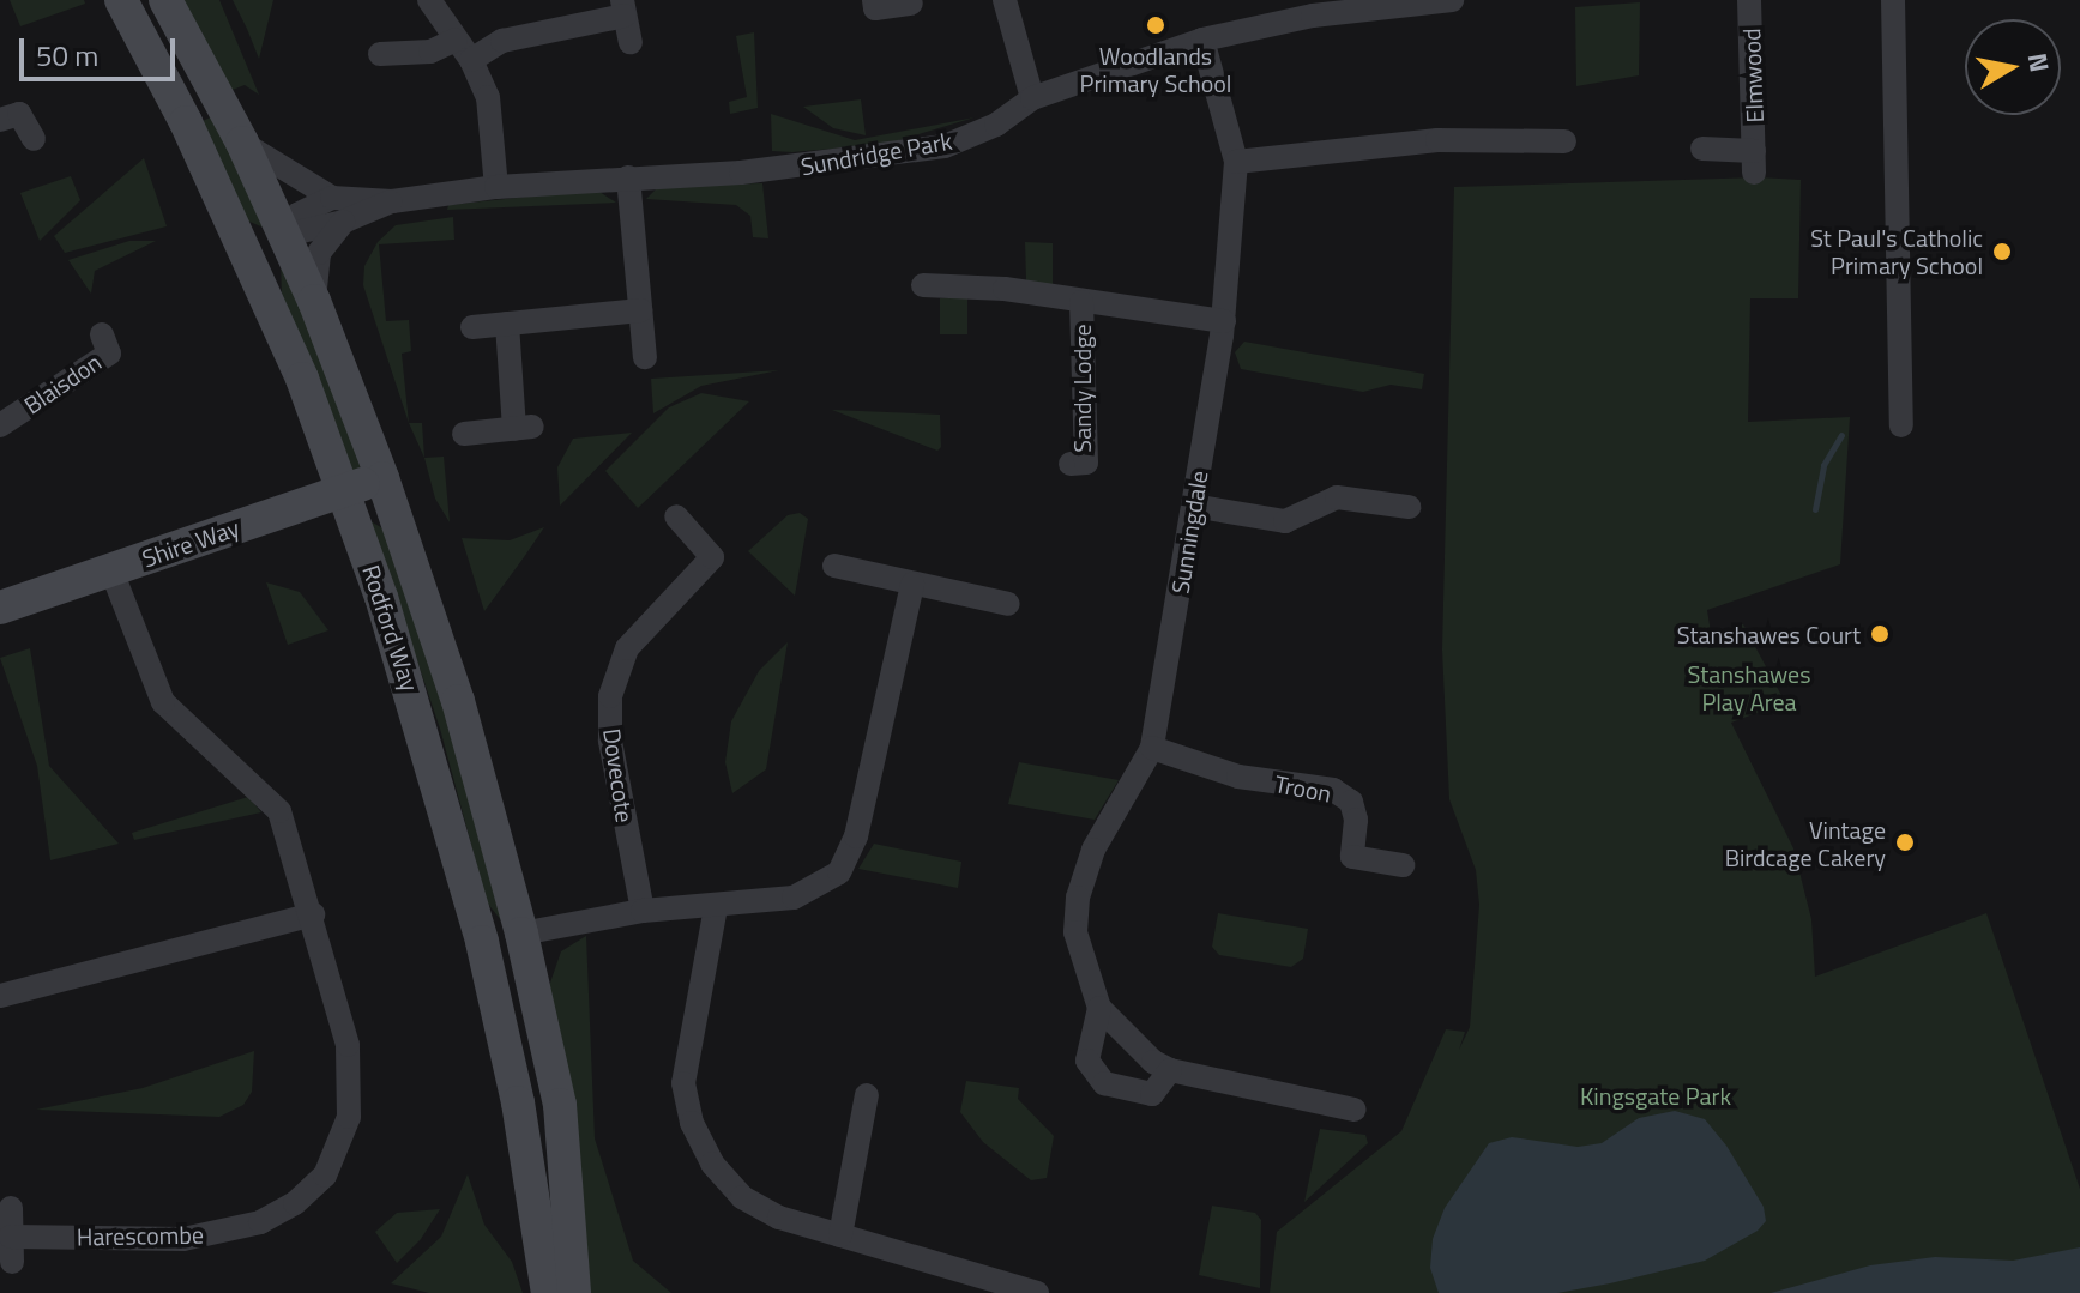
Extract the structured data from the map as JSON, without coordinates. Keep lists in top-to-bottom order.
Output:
{
  "streets": {
    "street": [
      "Elmwood",
      "Sundridge Park",
      "Blaisdon",
      "Sandy Lodge",
      "Sunningdale",
      "Shire Way",
      "Rodford Way",
      "Dovecote",
      "Troon",
      "Harescombe"
    ]
  },
  "crossings": [
    ["Sundridge Park", "Sunningdale"],
    ["Sundridge Park", "Rodford Way"],
    ["Sandy Lodge", "Sunningdale"],
    ["Sunningdale", "Troon"],
    ["Shire Way", "Rodford Way"],
    ["Shire Way", "Harescombe"]
  ],
  "parks": ["Stanshawes Play Area", "Kingsgate Park"],
  "places": [
    "Woodlands Primary School",
    "St Paul's Catholic Primary School",
    "Stanshawes Court",
    "Vintage Birdcage Cakery"
  ],
  "scale_bar": "50 m",
  "north": "right"
}
